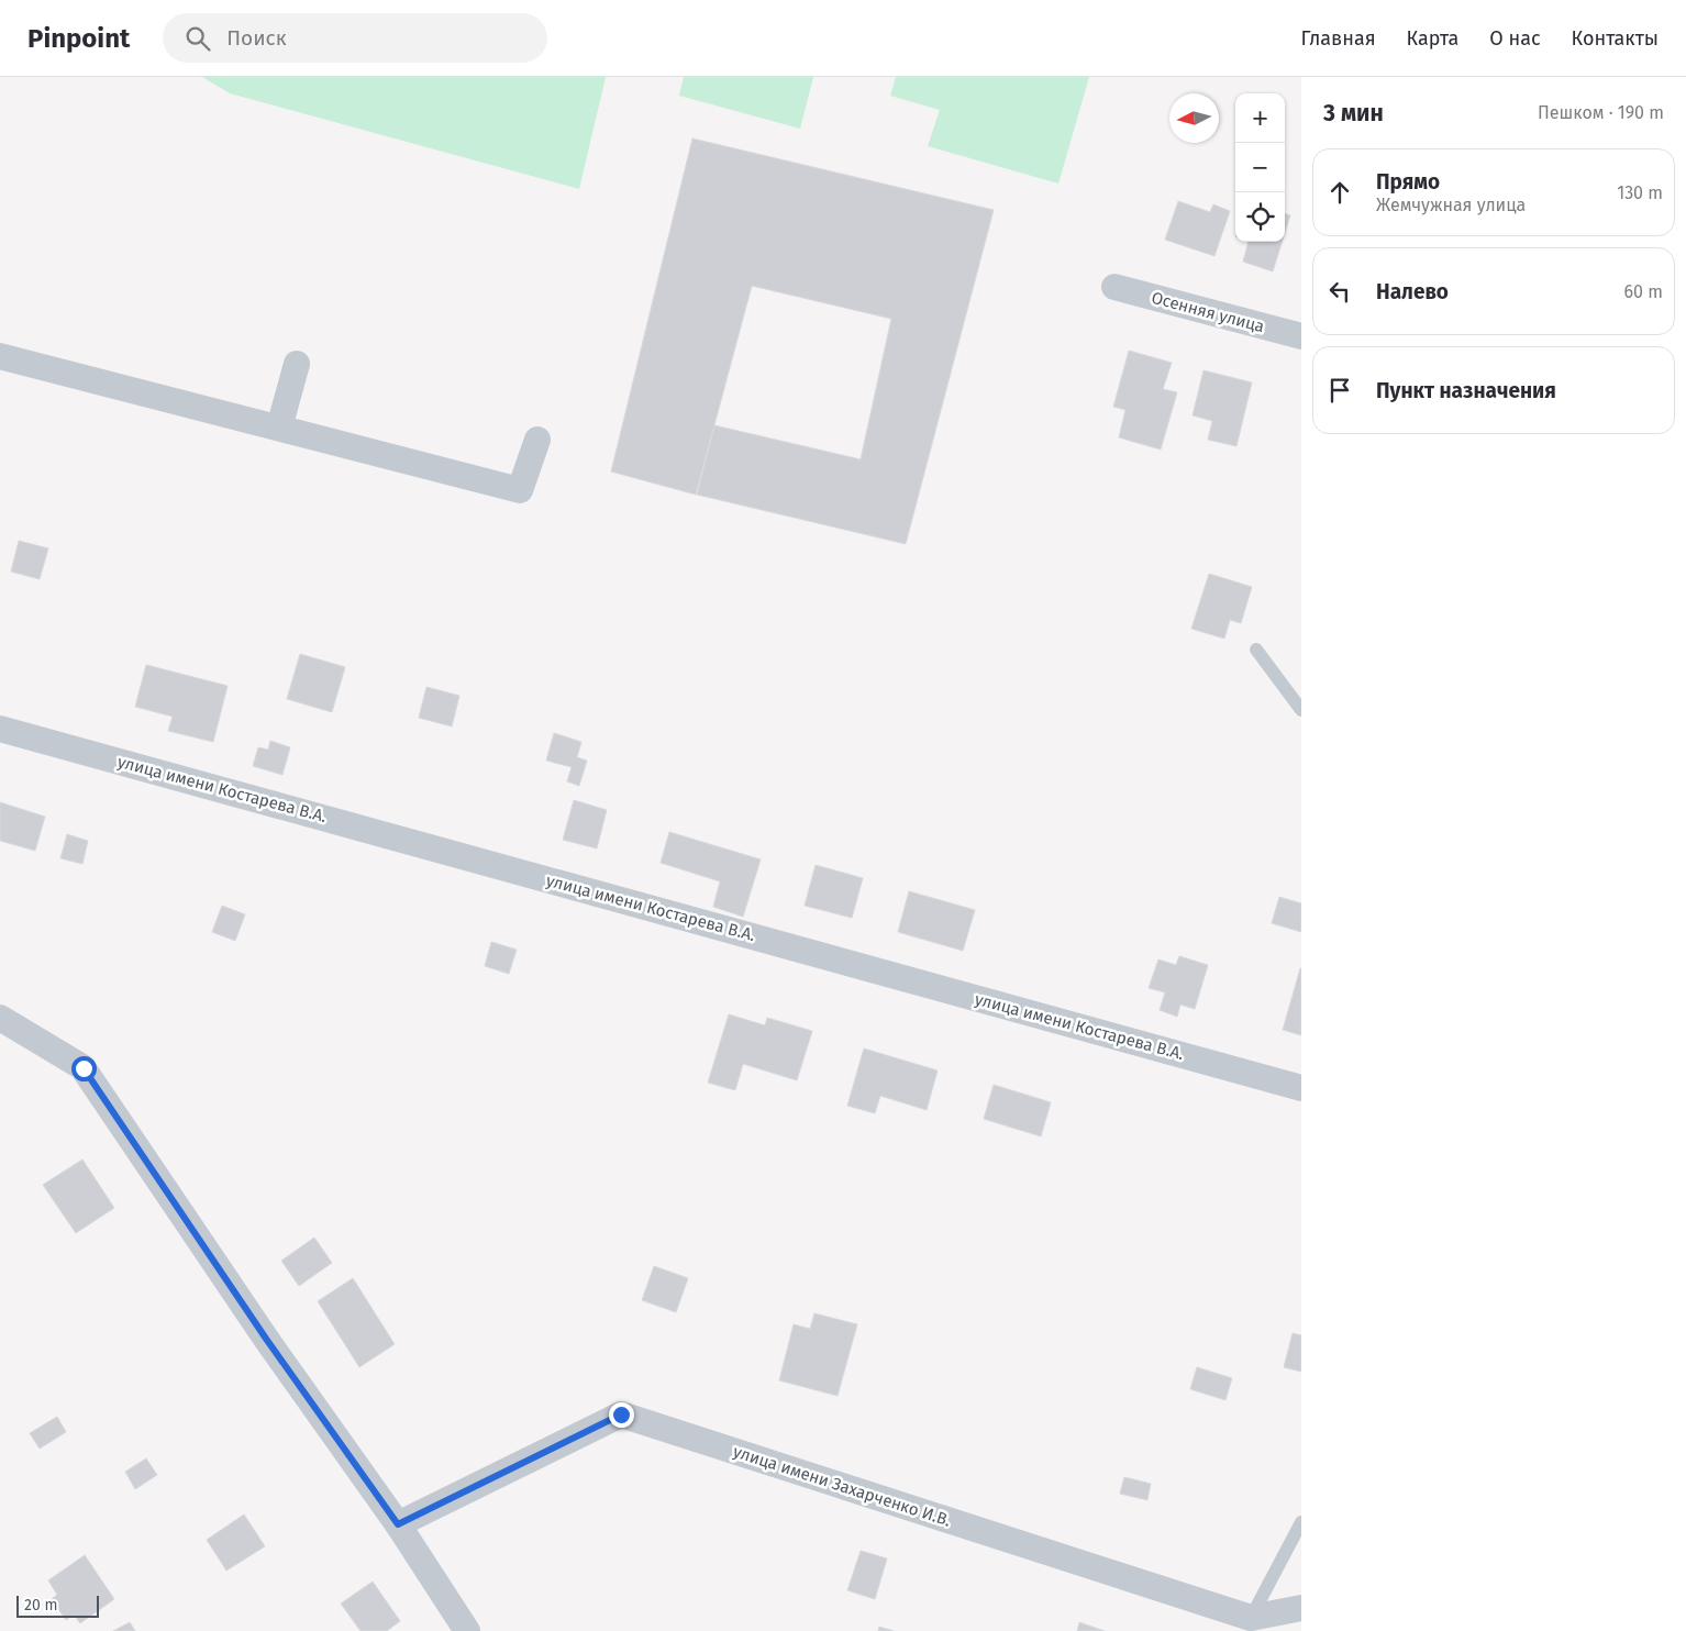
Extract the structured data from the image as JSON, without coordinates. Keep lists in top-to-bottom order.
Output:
{
  "streets": {
    "street": ["Осенняя улица", "улица имени Костарева В.А.", "улица имени Захарченко И.В."]
  },
  "scale_bar": "20 m",
  "north": "left",
  "page": {
    "header": "Pinpoint",
    "search": "Поиск",
    "nav": [
      "Главная",
      "Карта",
      "О нас",
      "Контакты"
    ],
    "heading": ["3 мин", "Пешком · 190 m"],
    "map_buttons": ["+", "−"],
    "list": [
      ["Прямо", "Жемчужная улица", "130 m"],
      ["Налево", "60 m"],
      "Пункт назначения"
    ],
    "scale": "20 m"
  }
}
